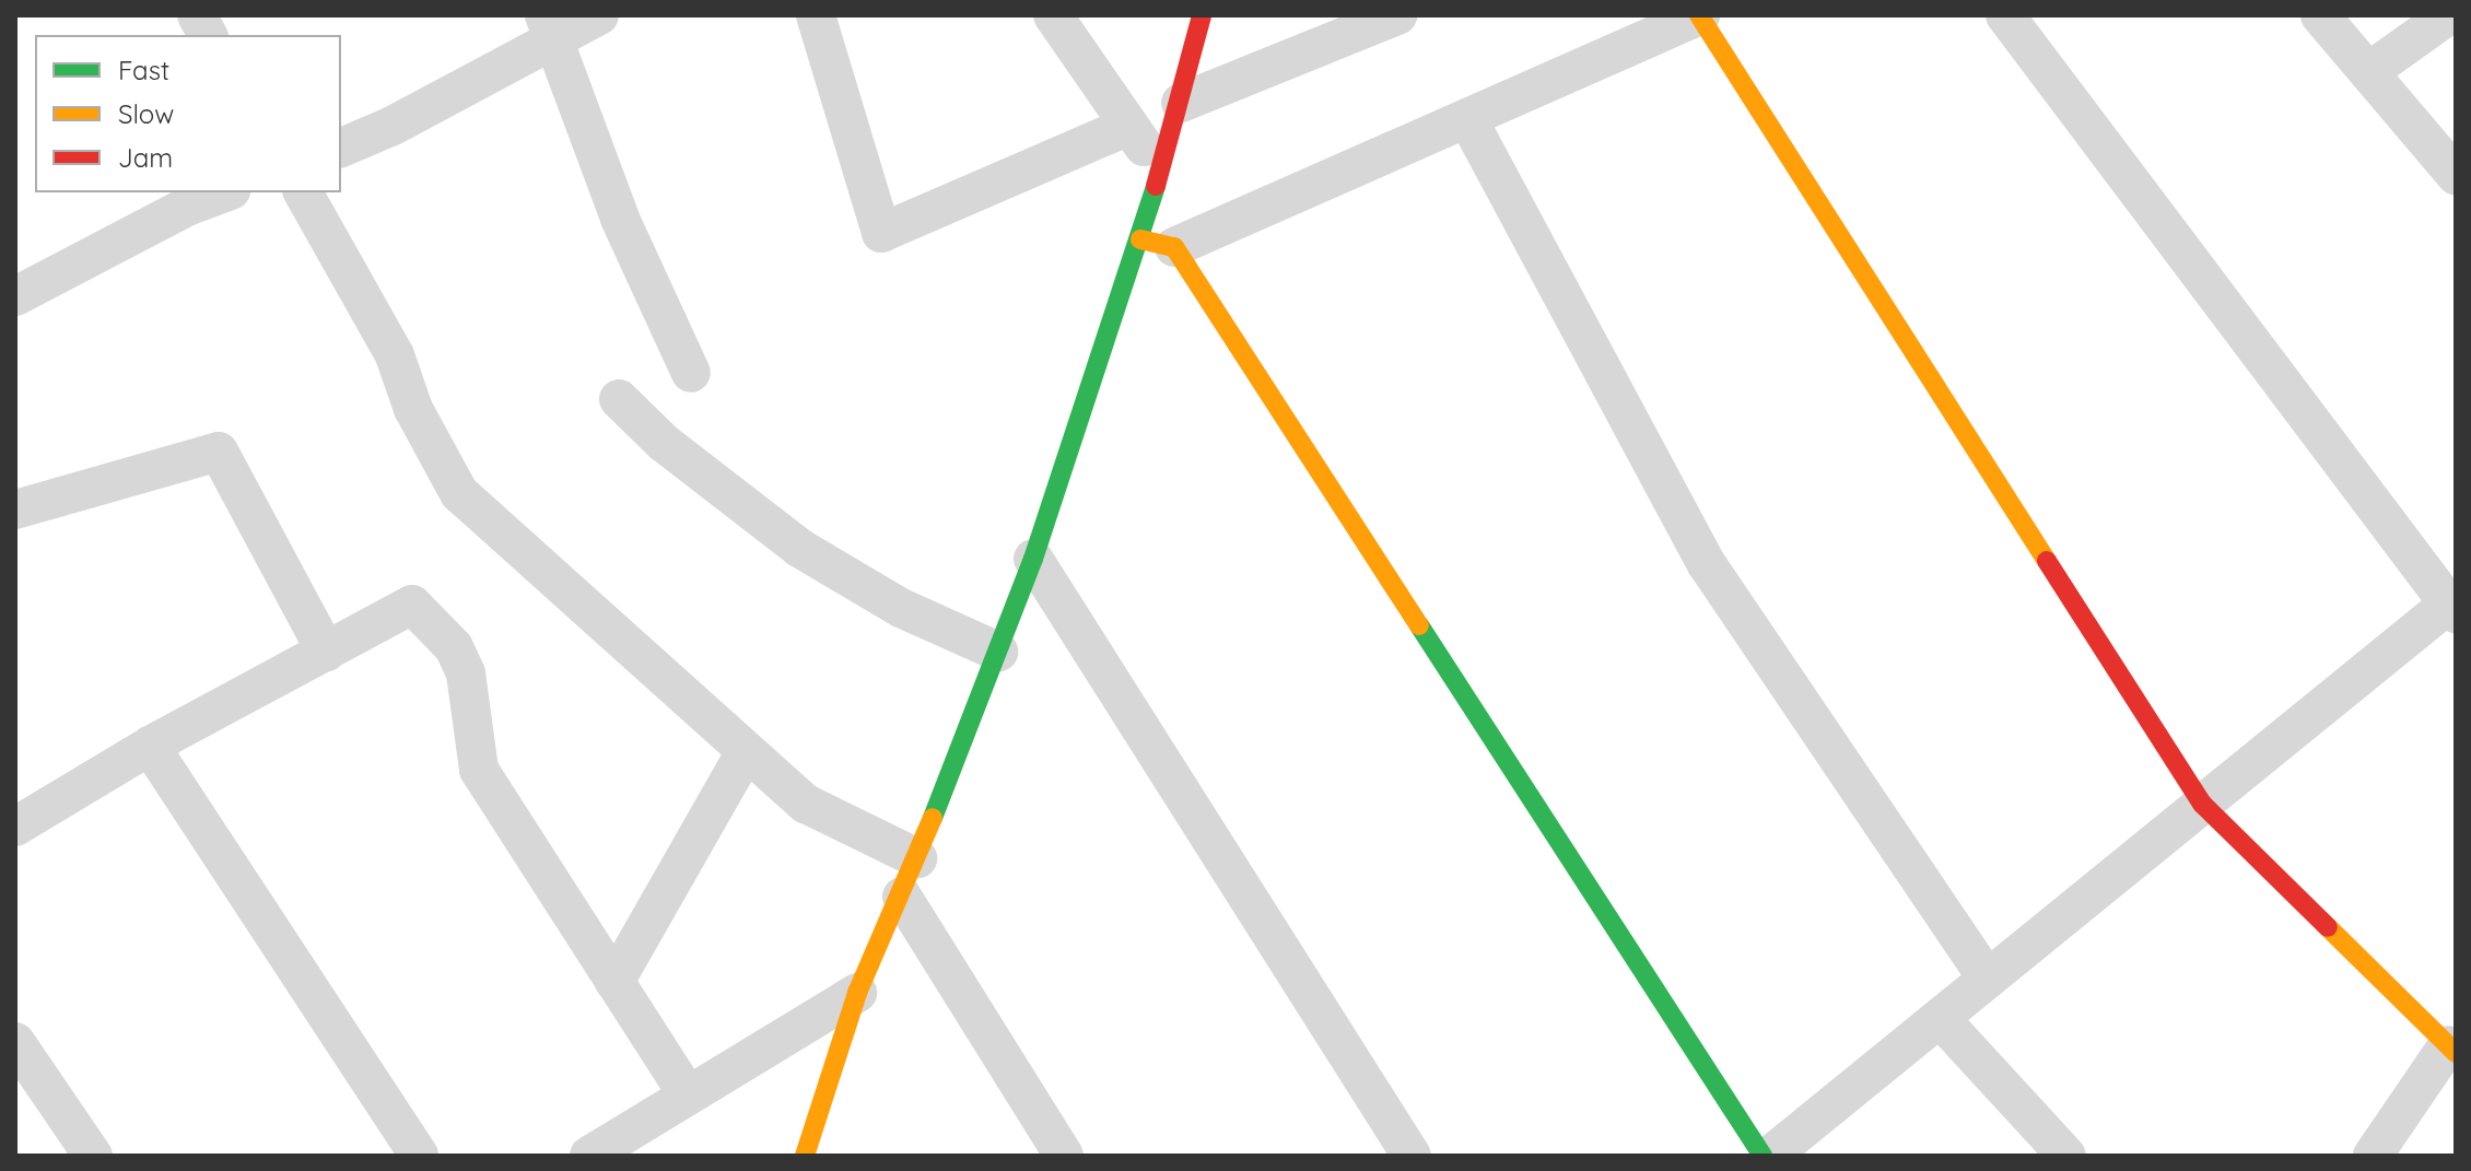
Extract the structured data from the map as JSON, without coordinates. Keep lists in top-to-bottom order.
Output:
{
  "legend": ["Fast", "Slow", "Jam"]
}
